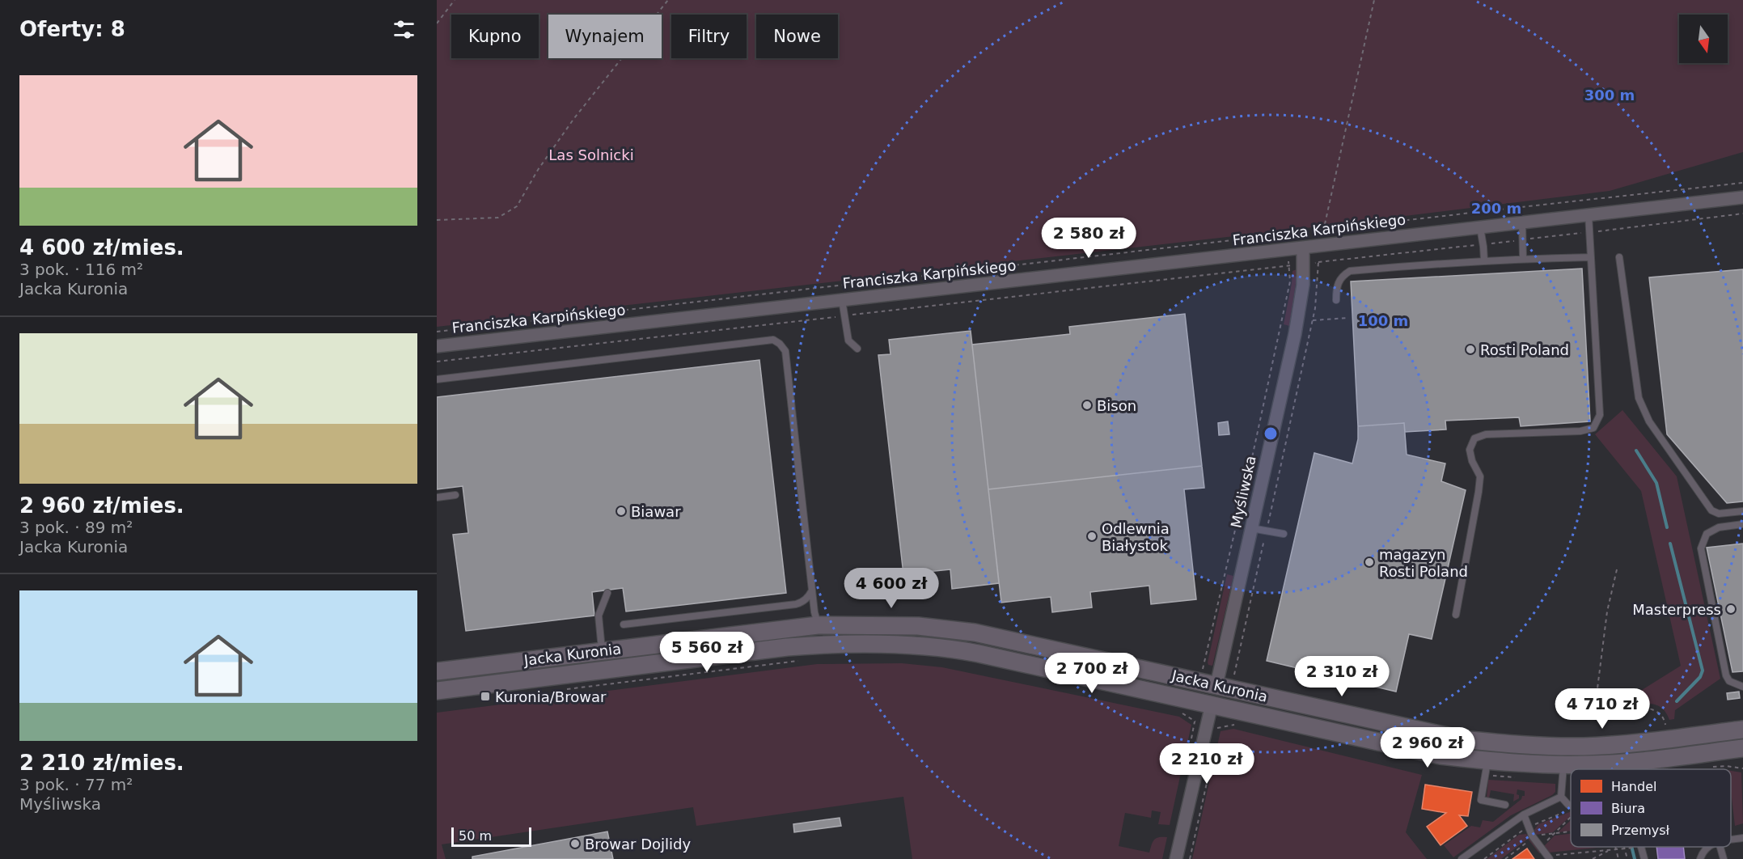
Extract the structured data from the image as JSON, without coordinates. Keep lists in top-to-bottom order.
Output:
{
  "streets": {
    "main road": ["Jacka Kuronia"],
    "street": ["Franciszka Karpińskiego", "Myśliwska"]
  },
  "crossings": [
    ["Franciszka Karpińskiego", "Myśliwska"],
    ["Myśliwska", "Jacka Kuronia"]
  ],
  "parks": ["Las Solnicki"],
  "places": {
    "other": [
      "Rosti Poland",
      "Bison",
      "Biawar",
      "Odlewnia Białystok",
      "magazyn Rosti Poland",
      "Masterpress",
      "Browar Dojlidy"
    ],
    "transit": ["Kuronia/Browar"]
  },
  "legend": ["Handel", "Biura", "Przemysł"],
  "scale_bar": "50 m",
  "north": "bottom",
  "page": {
    "heading": "Oferty: 8",
    "chip": [
      "Kupno",
      "Wynajem",
      "Filtry",
      "Nowe"
    ],
    "list": [
      {
        "name": "4 600 zł/mies.",
        "note": "3 pok. · 116 m² · Jacka Kuronia"
      },
      {
        "name": "2 960 zł/mies.",
        "note": "3 pok. · 89 m² · Jacka Kuronia"
      },
      {
        "name": "2 210 zł/mies.",
        "note": "3 pok. · 77 m² · Myśliwska"
      }
    ],
    "price": [
      "2 580 zł",
      "4 600 zł",
      "5 560 zł",
      "2 700 zł",
      "2 310 zł",
      "4 710 zł",
      "2 960 zł",
      "2 210 zł"
    ],
    "scale": "50 m"
  },
  "rings": ["300 m", "200 m", "100 m"]
}
